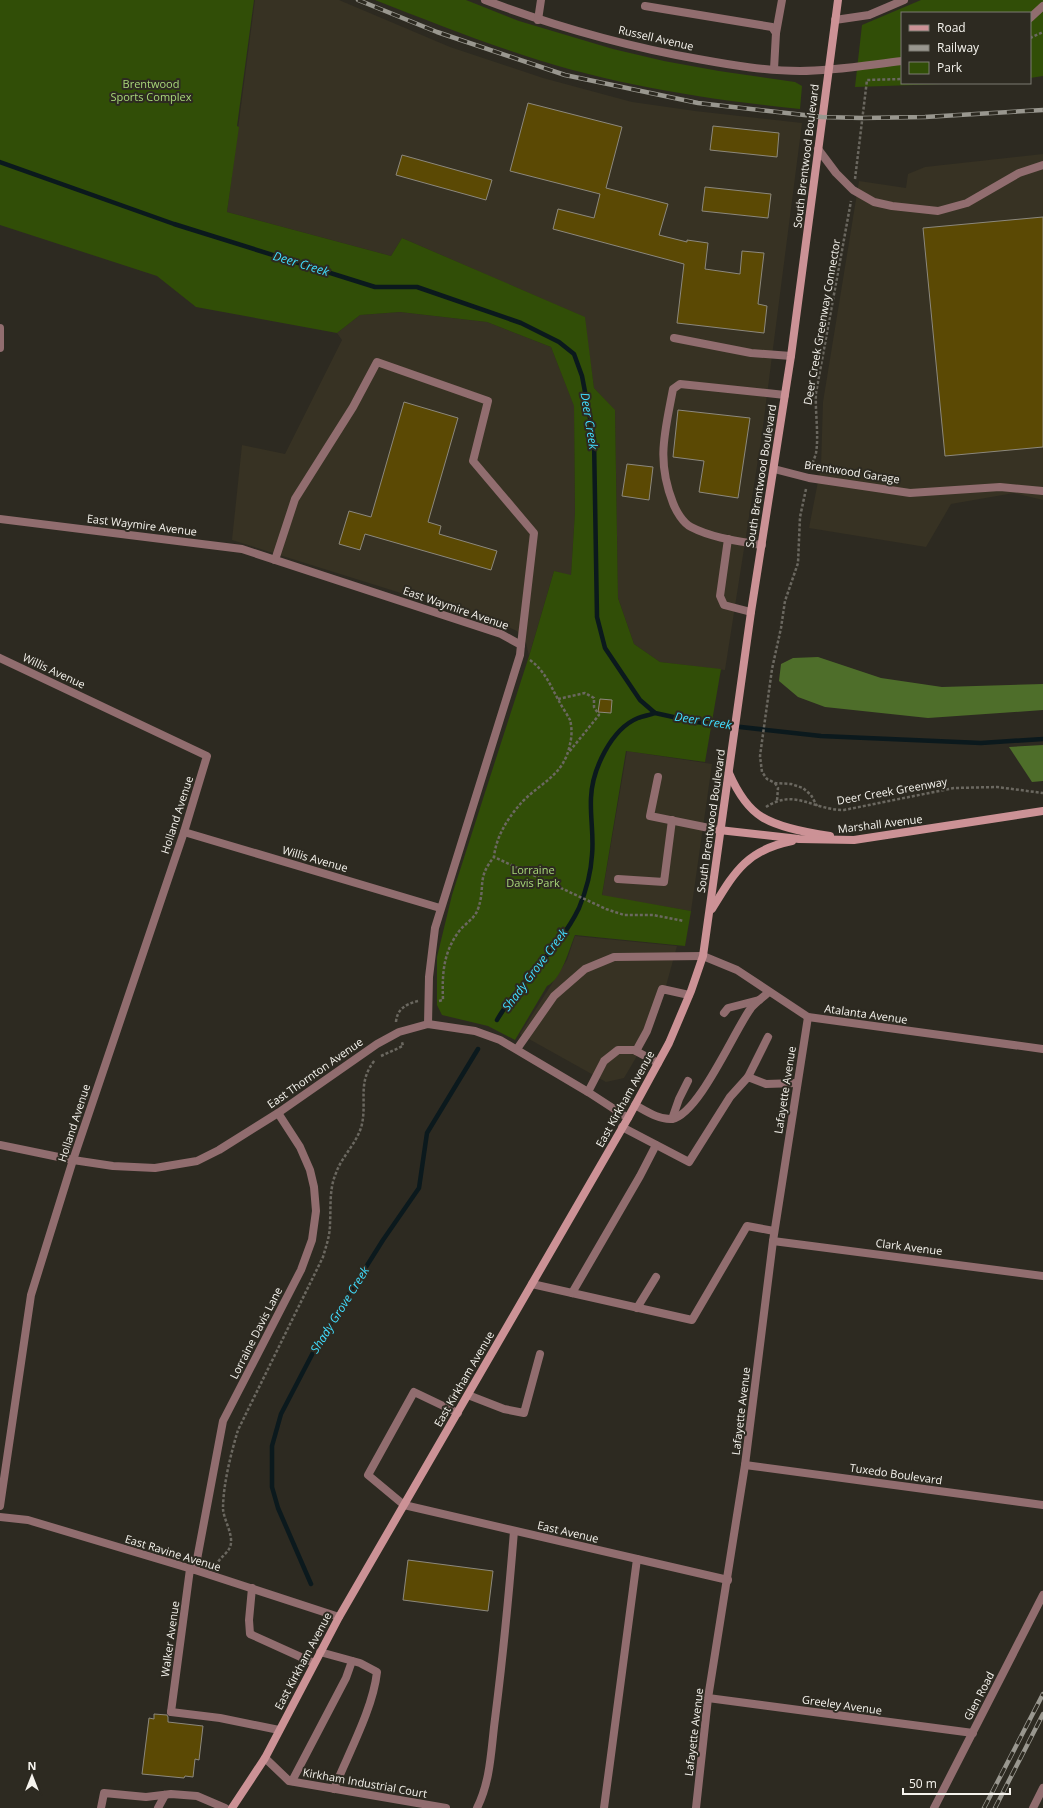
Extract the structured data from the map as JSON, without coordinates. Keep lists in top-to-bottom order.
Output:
{
  "streets": {
    "main road": ["South Brentwood Boulevard", "Marshall Avenue", "East Kirkham Avenue"],
    "street": [
      "Russell Avenue",
      "Brentwood Garage",
      "East Waymire Avenue",
      "Willis Avenue",
      "Holland Avenue",
      "Atalanta Avenue",
      "East Thornton Avenue",
      "Lafayette Avenue",
      "Clark Avenue",
      "Lorraine Davis Lane",
      "Tuxedo Boulevard",
      "East Avenue",
      "East Ravine Avenue",
      "Walker Avenue",
      "Glen Road",
      "Greeley Avenue",
      "Kirkham Industrial Court"
    ],
    "path": ["Deer Creek Greenway Connector", "Deer Creek Greenway"]
  },
  "crossings": [
    ["Russell Avenue", "South Brentwood Boulevard"],
    ["South Brentwood Boulevard", "Brentwood Garage"],
    ["South Brentwood Boulevard", "Marshall Avenue"],
    ["South Brentwood Boulevard", "Atalanta Avenue"],
    ["South Brentwood Boulevard", "East Kirkham Avenue"],
    ["Deer Creek Greenway Connector", "Brentwood Garage"],
    ["Willis Avenue", "Holland Avenue"],
    ["Holland Avenue", "East Thornton Avenue"],
    ["Atalanta Avenue", "Lafayette Avenue"],
    ["Atalanta Avenue", "East Kirkham Avenue"],
    ["East Thornton Avenue", "East Kirkham Avenue"],
    ["East Thornton Avenue", "Lorraine Davis Lane"],
    ["Lafayette Avenue", "Clark Avenue"],
    ["Lafayette Avenue", "Tuxedo Boulevard"],
    ["Lafayette Avenue", "East Avenue"],
    ["Lafayette Avenue", "Greeley Avenue"],
    ["East Kirkham Avenue", "East Avenue"],
    ["East Kirkham Avenue", "East Ravine Avenue"],
    ["East Kirkham Avenue", "Walker Avenue"],
    ["East Kirkham Avenue", "Kirkham Industrial Court"],
    ["Lorraine Davis Lane", "East Ravine Avenue"],
    ["Lorraine Davis Lane", "Walker Avenue"],
    ["East Ravine Avenue", "Walker Avenue"],
    ["Glen Road", "Greeley Avenue"]
  ],
  "water": ["Deer Creek", "Shady Grove Creek"],
  "parks": ["Brentwood Sports Complex", "Lorraine Davis Park"],
  "legend": ["Road", "Railway", "Park"],
  "scale_bar": "50 m",
  "north": "top"
}
